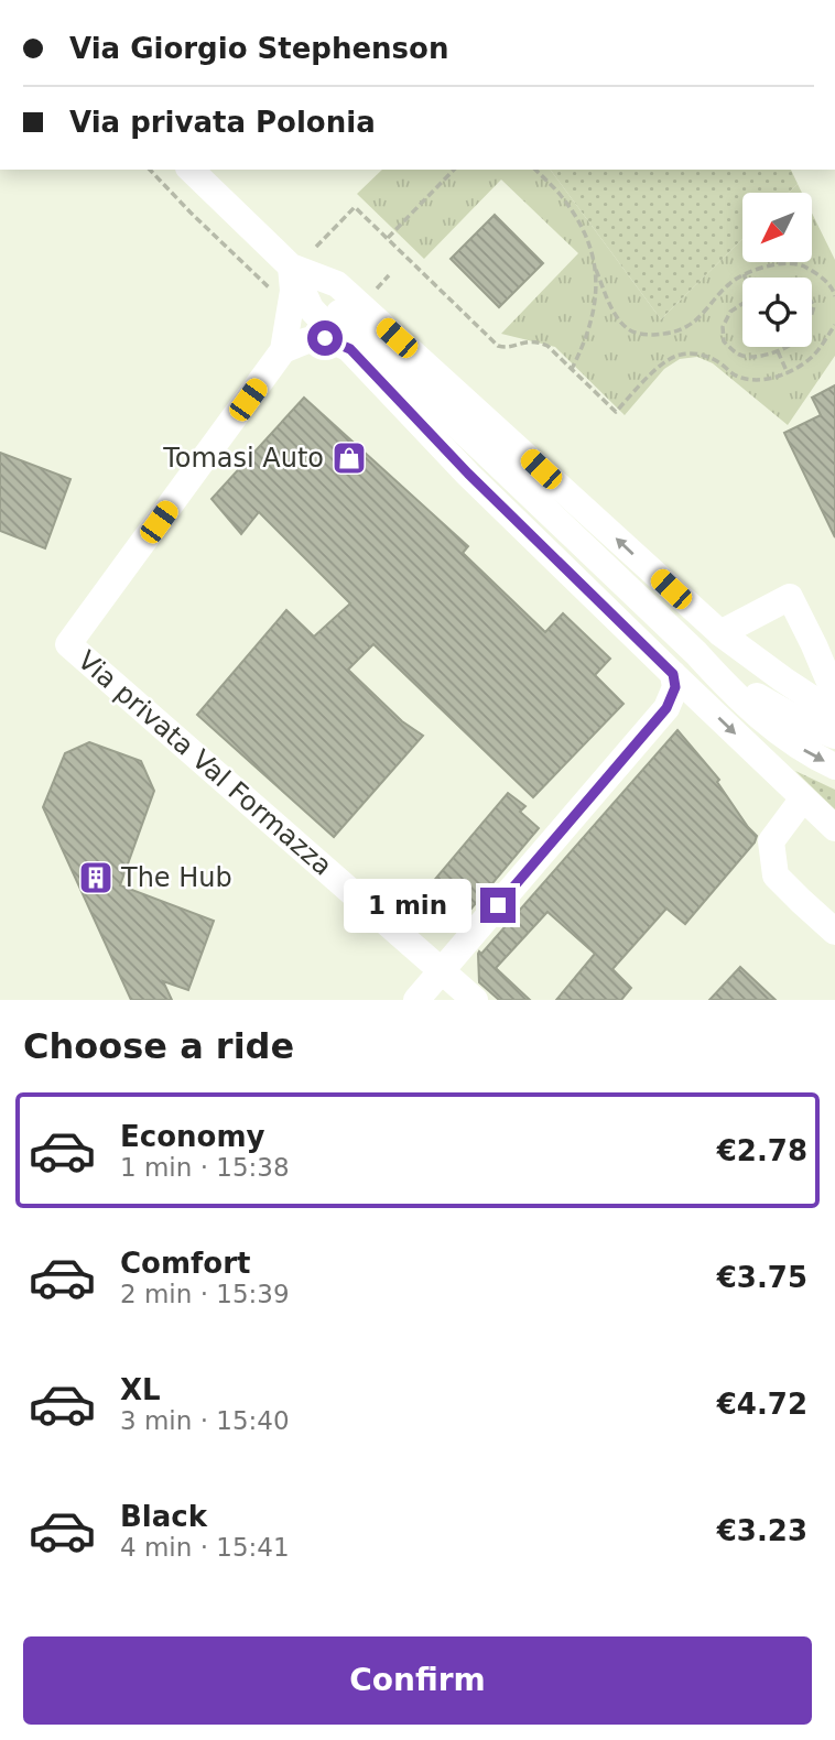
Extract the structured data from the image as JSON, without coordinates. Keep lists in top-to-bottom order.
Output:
{
  "streets": {
    "street": ["Via privata Val Formazza"]
  },
  "places": {
    "shop": ["Tomasi Auto"],
    "building": ["The Hub"]
  },
  "north": "bottom left",
  "page": {
    "banner": ["Via Giorgio Stephenson", "Via privata Polonia"],
    "bubble": "1 min",
    "heading": "Choose a ride",
    "list": [
      {
        "name": "Economy",
        "note": "1 min · 15:38",
        "value": "€2.78"
      },
      {
        "name": "Comfort",
        "note": "2 min · 15:39",
        "value": "€3.75"
      },
      {
        "name": "XL",
        "note": "3 min · 15:40",
        "value": "€4.72"
      },
      {
        "name": "Black",
        "note": "4 min · 15:41",
        "value": "€3.23"
      }
    ],
    "buttons": "Confirm"
  }
}
